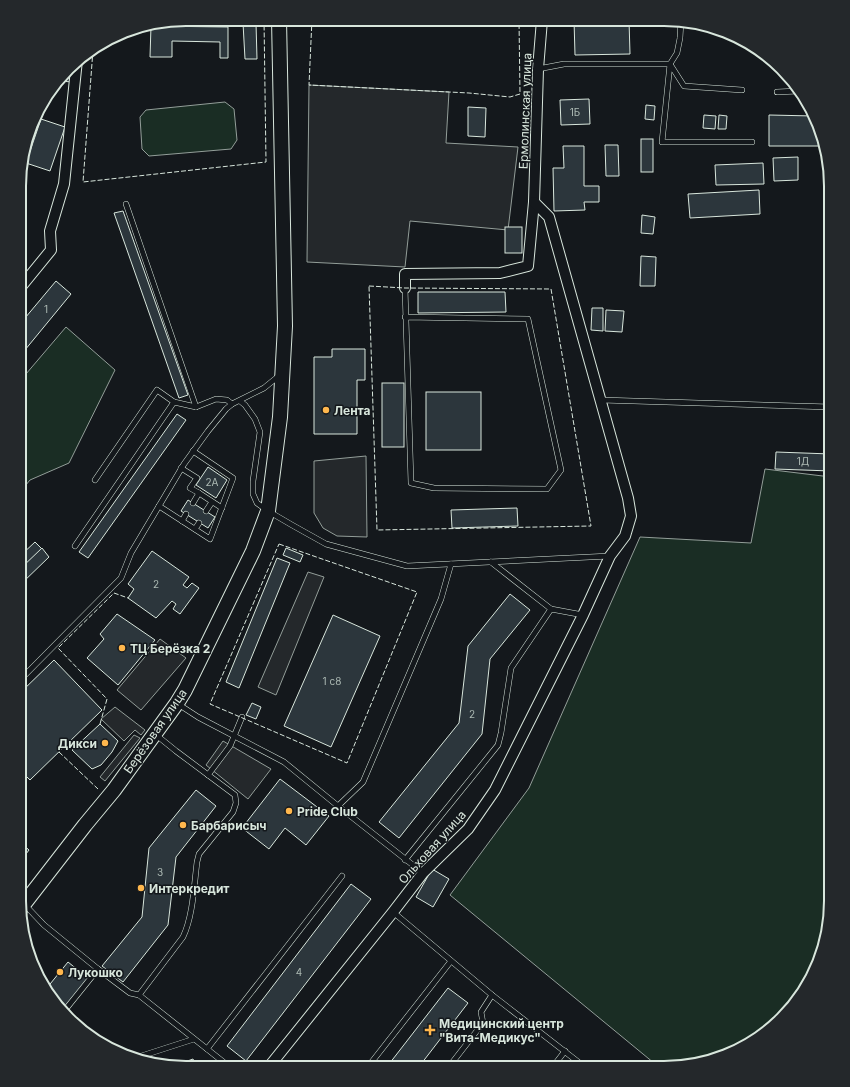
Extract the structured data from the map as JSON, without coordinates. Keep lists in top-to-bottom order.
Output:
{
  "streets": {
    "street": ["Ермолинская улица", "Берёзовая улица", "Ольховая улица"]
  },
  "crossings": [
    ["Ермолинская улица", "Ольховая улица"]
  ],
  "places": {
    "other": [
      "Лента",
      "ТЦ Берёзка 2",
      "Дикси",
      "Pride Club",
      "Барбарисыч",
      "Интеркредит",
      "Лукошко"
    ],
    "health": ["Медицинский центр \"Вита-Медикус\""]
  },
  "house_numbers": [
    "1Б",
    "1",
    "1Д",
    "2А",
    "2",
    "1 с8",
    "2",
    "3",
    "4"
  ]
}
